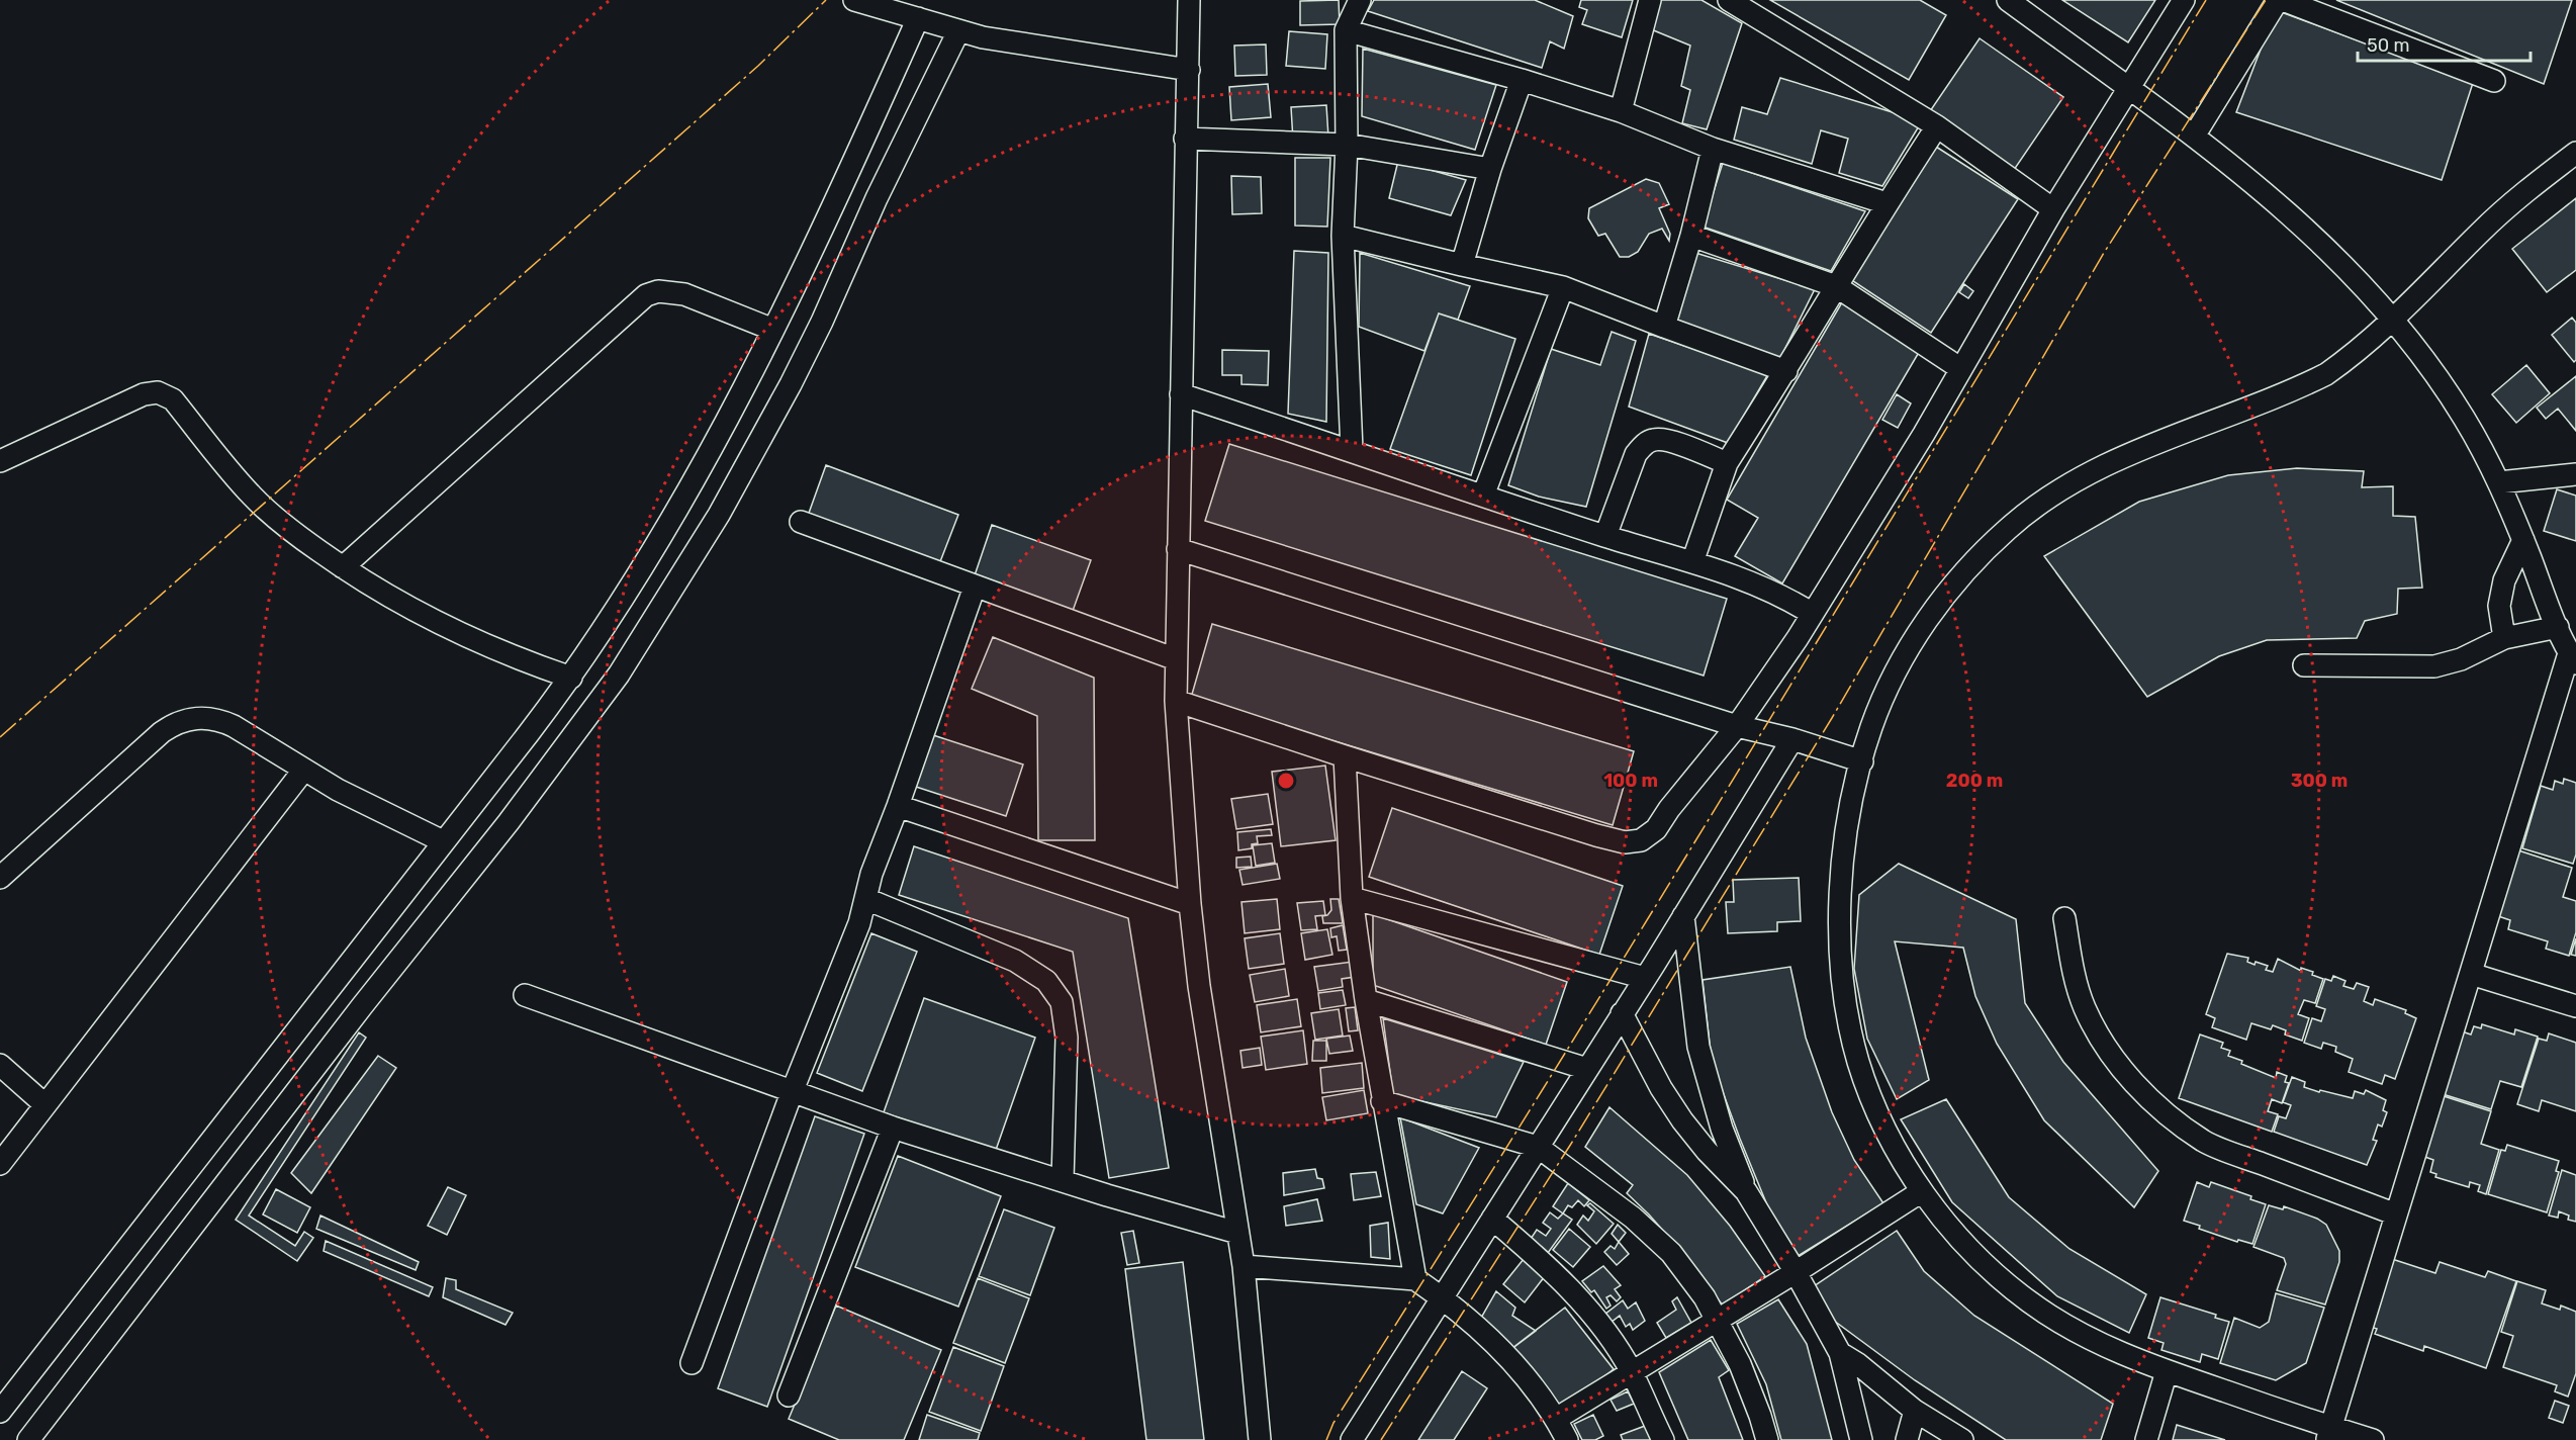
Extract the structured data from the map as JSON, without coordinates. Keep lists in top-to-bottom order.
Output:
{
  "scale_bar": "50 m",
  "rings": ["100 m", "200 m", "300 m"]
}
